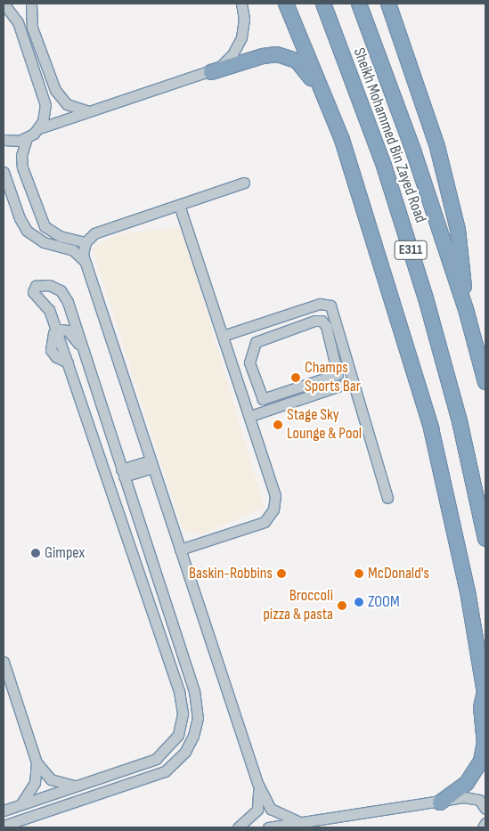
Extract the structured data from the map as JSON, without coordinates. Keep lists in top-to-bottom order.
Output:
{
  "streets": {
    "highway": ["Sheikh Mohammed Bin Zayed Road", "E311"]
  },
  "places": [
    "Champs Sports Bar",
    "Stage Sky Lounge & Pool",
    "Gimpex",
    "Baskin-Robbins",
    "McDonald's",
    "ZOOM",
    "Broccoli pizza & pasta"
  ]
}
